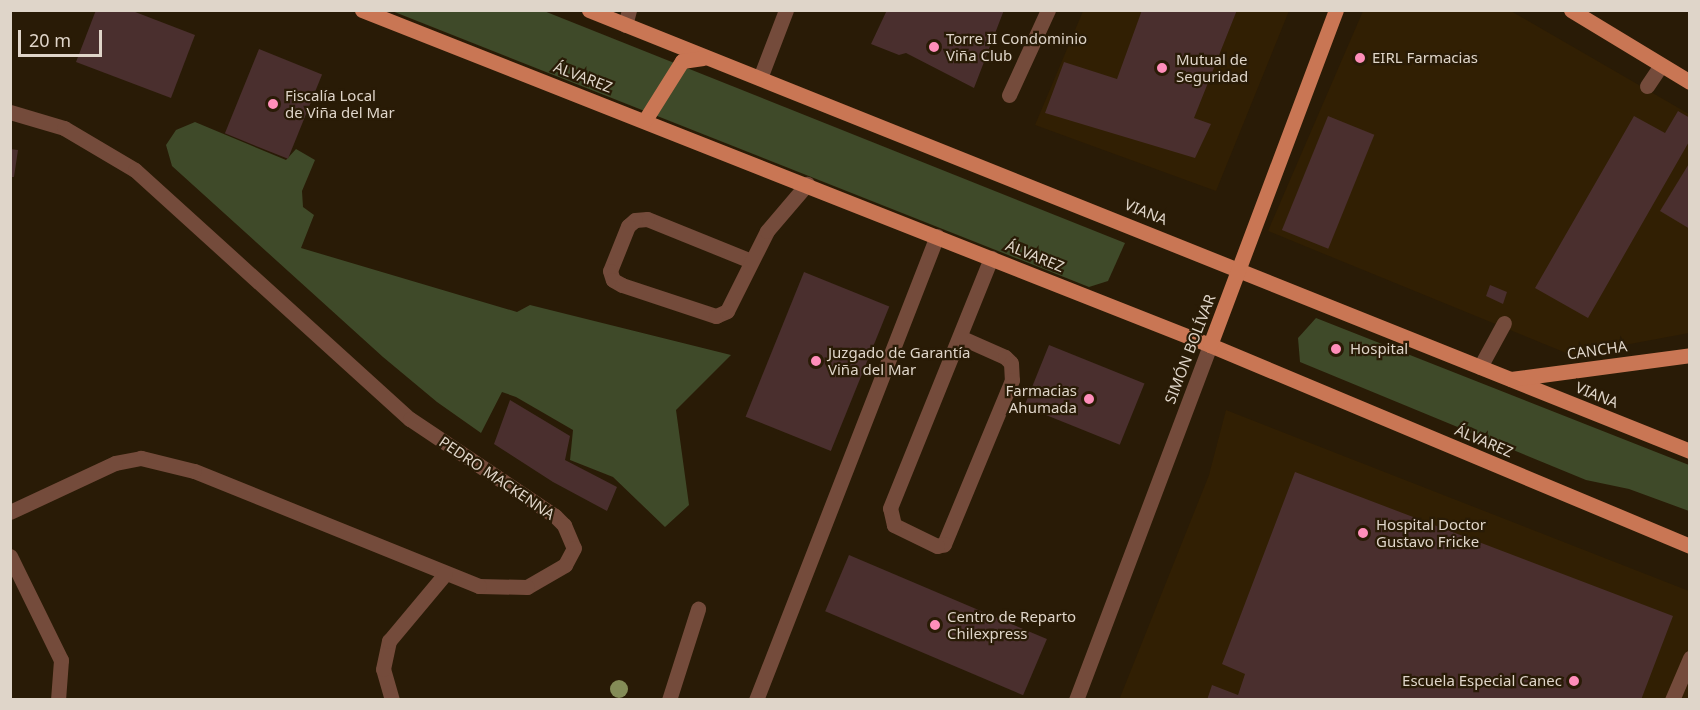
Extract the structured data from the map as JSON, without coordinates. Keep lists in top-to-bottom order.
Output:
{
  "streets": {
    "main road": [
      "ÁLVAREZ",
      "VIANA",
      "SIMÓN BOLÍVAR",
      "CANCHA"
    ],
    "street": ["PEDRO MACKENNA"]
  },
  "crossings": [
    ["ÁLVAREZ", "SIMÓN BOLÍVAR"],
    ["VIANA", "SIMÓN BOLÍVAR"],
    ["VIANA", "CANCHA"]
  ],
  "places": [
    "Torre II Condominio Viña Club",
    "EIRL Farmacias",
    "Mutual de Seguridad",
    "Fiscalía Local de Viña del Mar",
    "Hospital",
    "Juzgado de Garantía Viña del Mar",
    "Farmacias Ahumada",
    "Hospital Doctor Gustavo Fricke",
    "Centro de Reparto Chilexpress",
    "Escuela Especial Canec"
  ],
  "scale_bar": "20 m"
}
